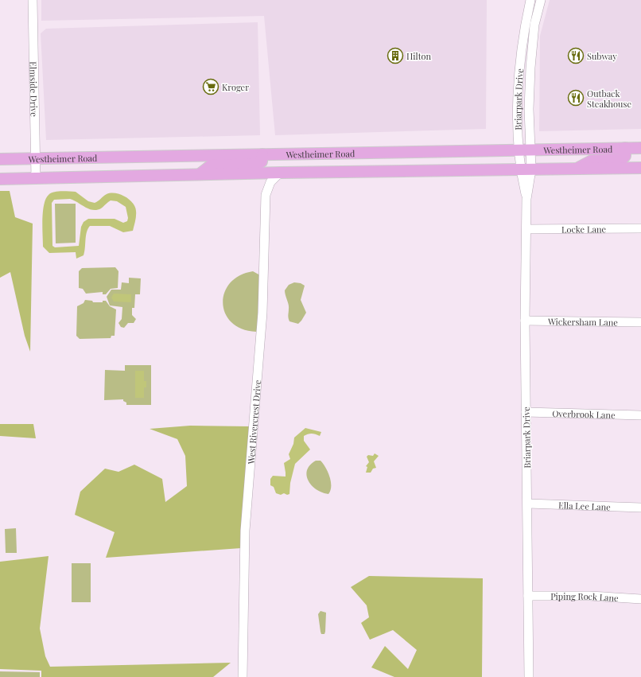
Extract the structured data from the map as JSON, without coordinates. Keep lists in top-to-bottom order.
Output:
{
  "streets": {
    "main road": ["Westheimer Road"],
    "street": [
      "Elmside Drive",
      "Briarpark Drive",
      "Locke Lane",
      "Wickersham Lane",
      "Overbrook Lane",
      "West Rivercrest Drive",
      "Ella Lee Lane",
      "Piping Rock Lane"
    ]
  },
  "crossings": [
    ["Elmside Drive", "Westheimer Road"],
    ["Briarpark Drive", "Westheimer Road"],
    ["Briarpark Drive", "Locke Lane"],
    ["Briarpark Drive", "Wickersham Lane"],
    ["Briarpark Drive", "Overbrook Lane"],
    ["Briarpark Drive", "Ella Lee Lane"],
    ["Briarpark Drive", "Piping Rock Lane"],
    ["Westheimer Road", "West Rivercrest Drive"]
  ],
  "places": {
    "building": ["Hilton"],
    "restaurant": ["Subway", "Outback Steakhouse"],
    "supermarket": ["Kroger"]
  }
}
